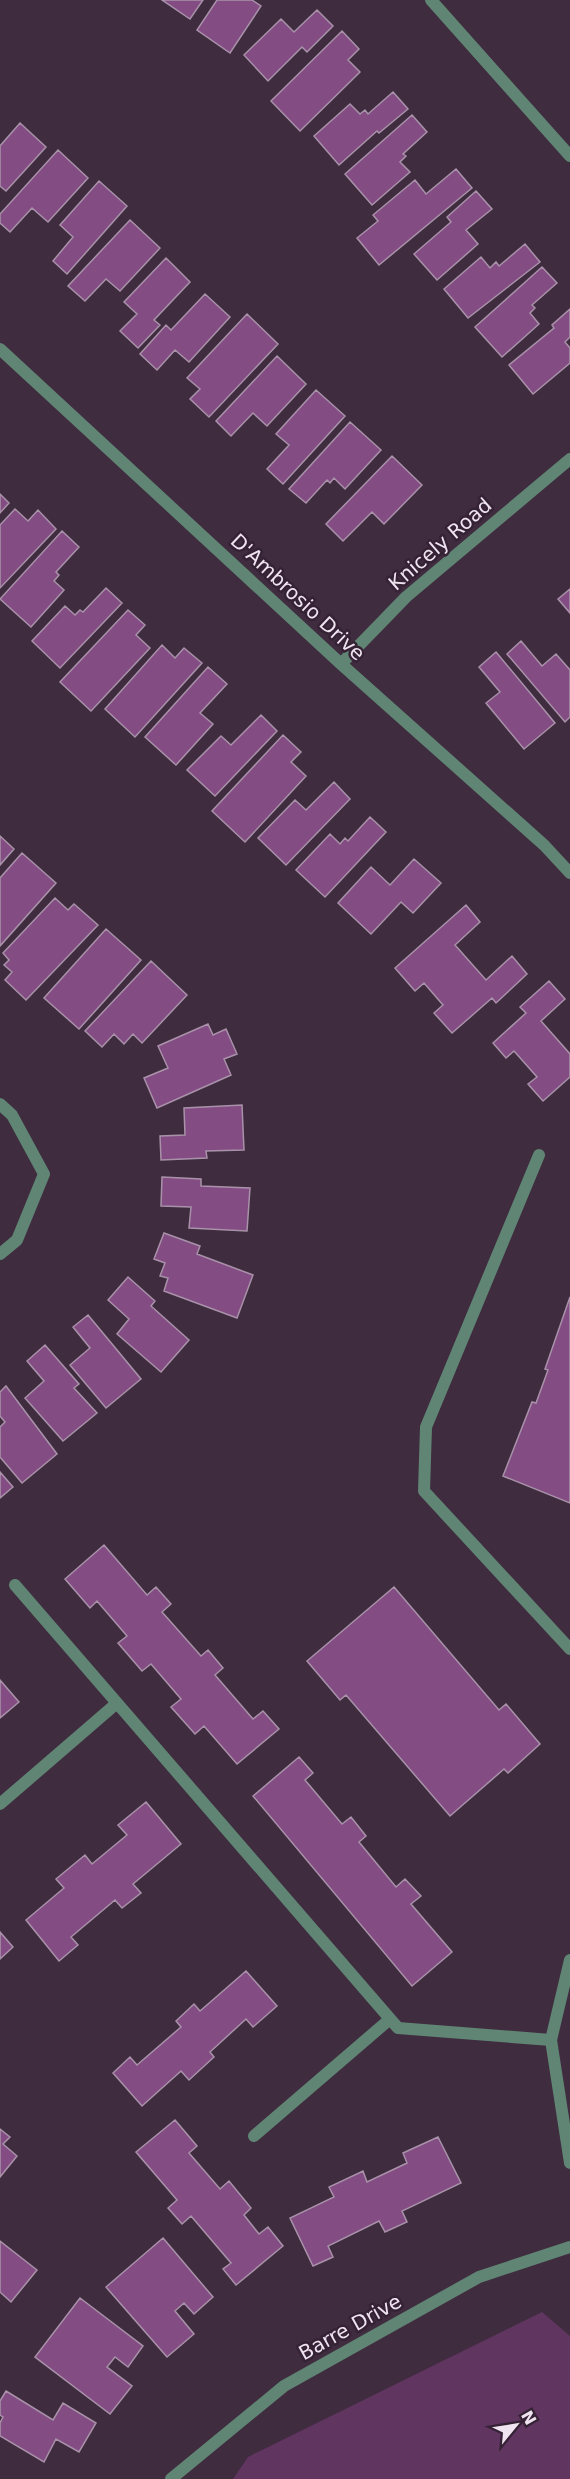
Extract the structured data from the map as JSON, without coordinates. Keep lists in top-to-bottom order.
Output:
{
  "streets": {
    "street": ["Knicely Road", "D'Ambrosio Drive", "Barre Drive"]
  },
  "crossings": [
    ["Knicely Road", "D'Ambrosio Drive"]
  ],
  "north": "top right"
}
